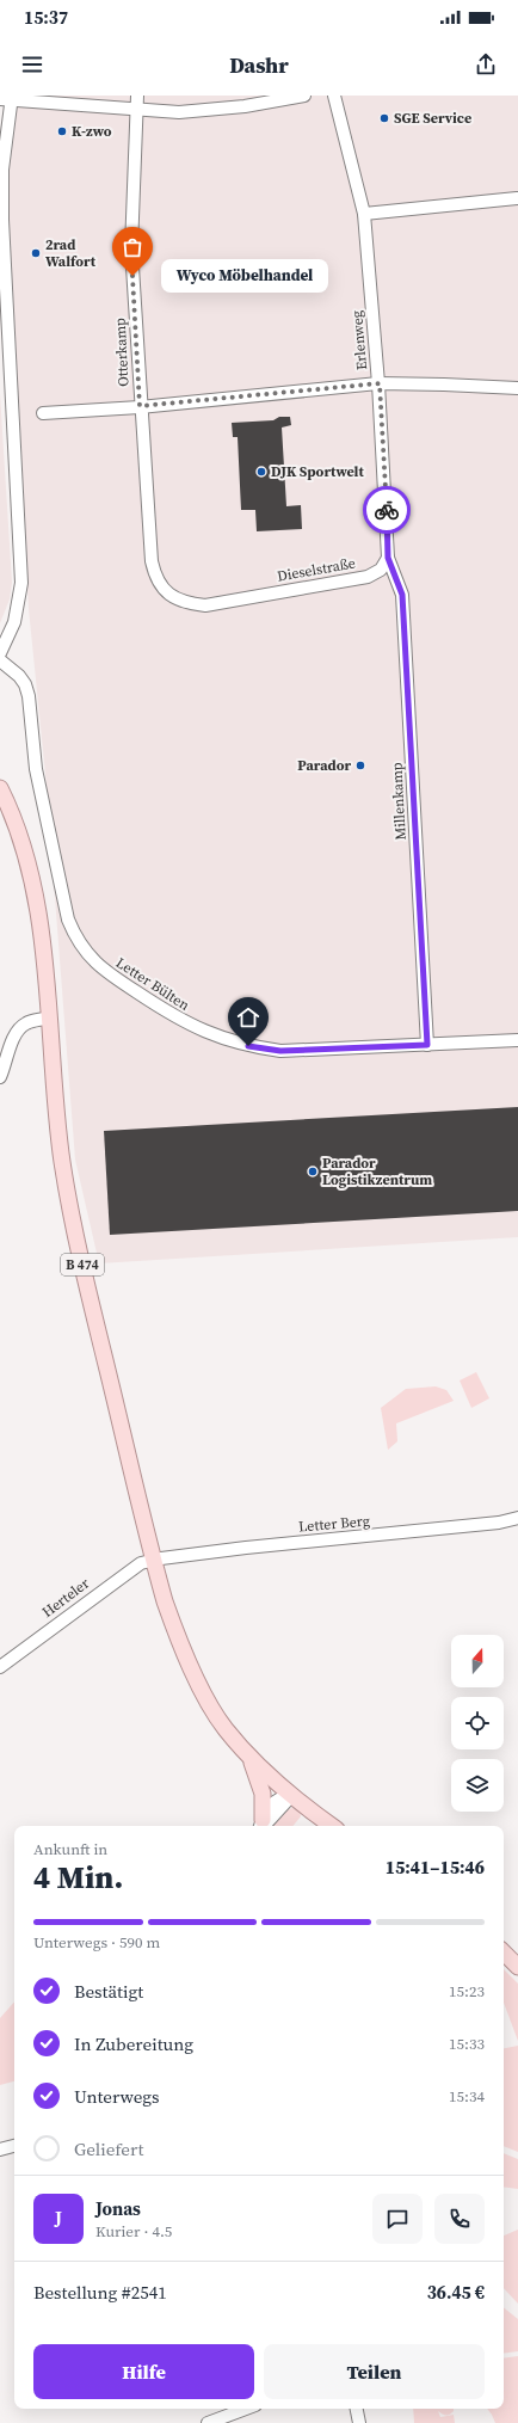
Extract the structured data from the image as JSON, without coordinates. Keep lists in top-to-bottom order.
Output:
{
  "streets": {
    "main road": ["B 474"],
    "street": [
      "Erlenweg",
      "Otterkamp",
      "Dieselstraße",
      "Millenkamp",
      "Letter Bülten",
      "Letter Berg",
      "Herteler"
    ]
  },
  "crossings": [
    ["Otterkamp", "Dieselstraße"],
    ["Dieselstraße", "Millenkamp"],
    ["Millenkamp", "Letter Bülten"],
    ["B 474", "Letter Berg"],
    ["B 474", "Herteler"],
    ["Letter Berg", "Herteler"]
  ],
  "places": [
    "SGE Service",
    "K-zwo",
    "2rad Walfort",
    "Wyco Möbelhandel",
    "DJK Sportwelt",
    "Parador",
    "Parador Logistikzentrum"
  ],
  "north": "top",
  "page": {
    "status": "15:37",
    "header": "Dashr",
    "bubble": "Wyco Möbelhandel",
    "heading": ["4 Min.", "Ankunft in", "15:41–15:46"],
    "panel": [
      "Jonas",
      "Kurier · 4.5",
      "Bestellung #2541",
      "36.45 €"
    ],
    "bar": "Unterwegs · 590 m",
    "list": [
      ["Bestätigt", "15:23"],
      ["In Zubereitung", "15:33"],
      ["Unterwegs", "15:34"],
      "Geliefert"
    ],
    "round": "J",
    "buttons": ["Hilfe", "Teilen"]
  }
}
